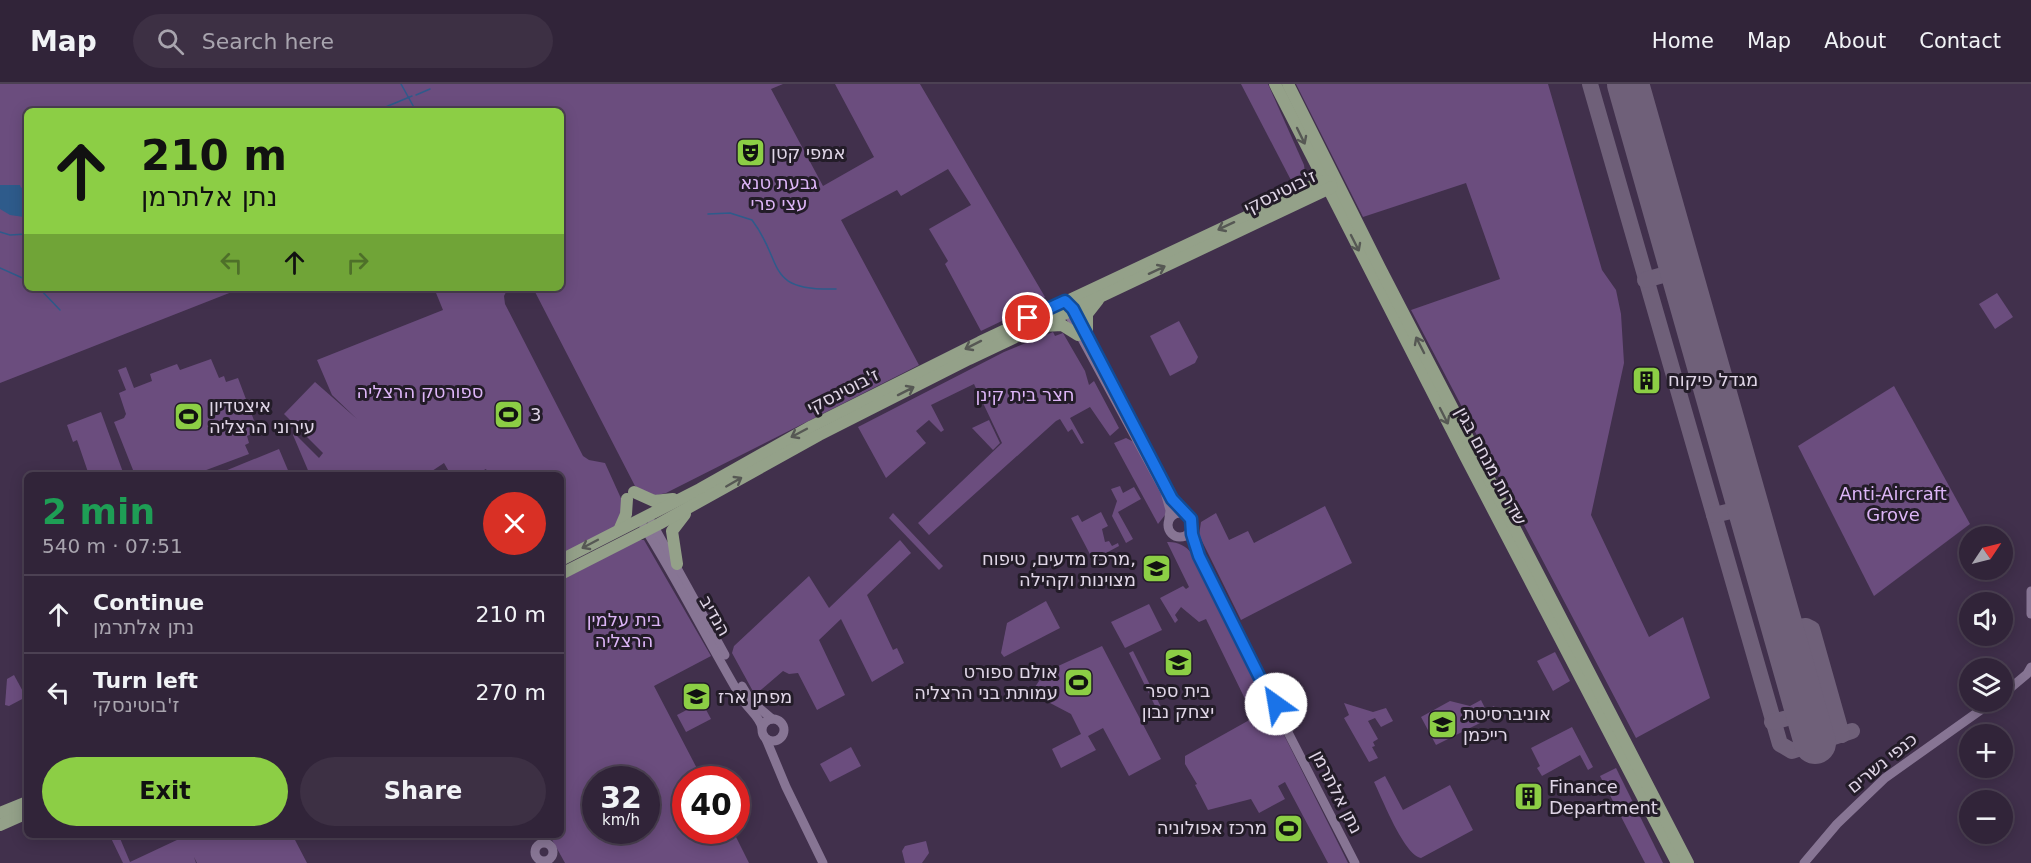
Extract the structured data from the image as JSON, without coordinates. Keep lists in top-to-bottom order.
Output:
{
  "streets": {
    "main road": ["ז'בוטינסקי", "שדרות מנחם בגין"],
    "street": ["הנדיב", "כנפי נשרים", "נתן אלתרמן"]
  },
  "crossings": [
    ["ז'בוטינסקי", "שדרות מנחם בגין"],
    ["ז'בוטינסקי", "הנדיב"]
  ],
  "parks": [
    "גבעת טנא עצי פרי",
    "ספורטק הרצליה",
    "חצר בית קינן",
    "Anti-Aircraft Grove",
    "בית עלמין הרצליה"
  ],
  "places": {
    "theatre": ["אמפי קטן"],
    "building": ["מגדל פיקוח", "Finance Department"],
    "sports": [
      "3",
      "איצטדיון עירוני הרצליה",
      "אולם ספורט עמותת בני הרצליה",
      "מרכז אפולוניה"
    ],
    "school or university": [
      "מרכז מדעים, טיפוח, מצוינות וקהילה",
      "בית ספר יצחק נבון",
      "מפתן ארז",
      "אוניברסיטת רייכמן"
    ]
  },
  "north": "top right",
  "page": {
    "header": "Map",
    "search": "Search here",
    "nav": [
      "Home",
      "Map",
      "About",
      "Contact"
    ],
    "turn": ["210 m", "נתן אלתרמן"],
    "heading": ["2 min", "540 m · 07:51"],
    "map_buttons": ["+", "−"],
    "list": [
      {
        "name": "Continue",
        "note": "נתן אלתרמן",
        "value": "210 m"
      },
      {
        "name": "Turn left",
        "note": "ז'בוטינסקי",
        "value": "270 m"
      }
    ],
    "buttons": ["Exit", "Share"],
    "speed": "32 km/h",
    "limit": "40"
  }
}
